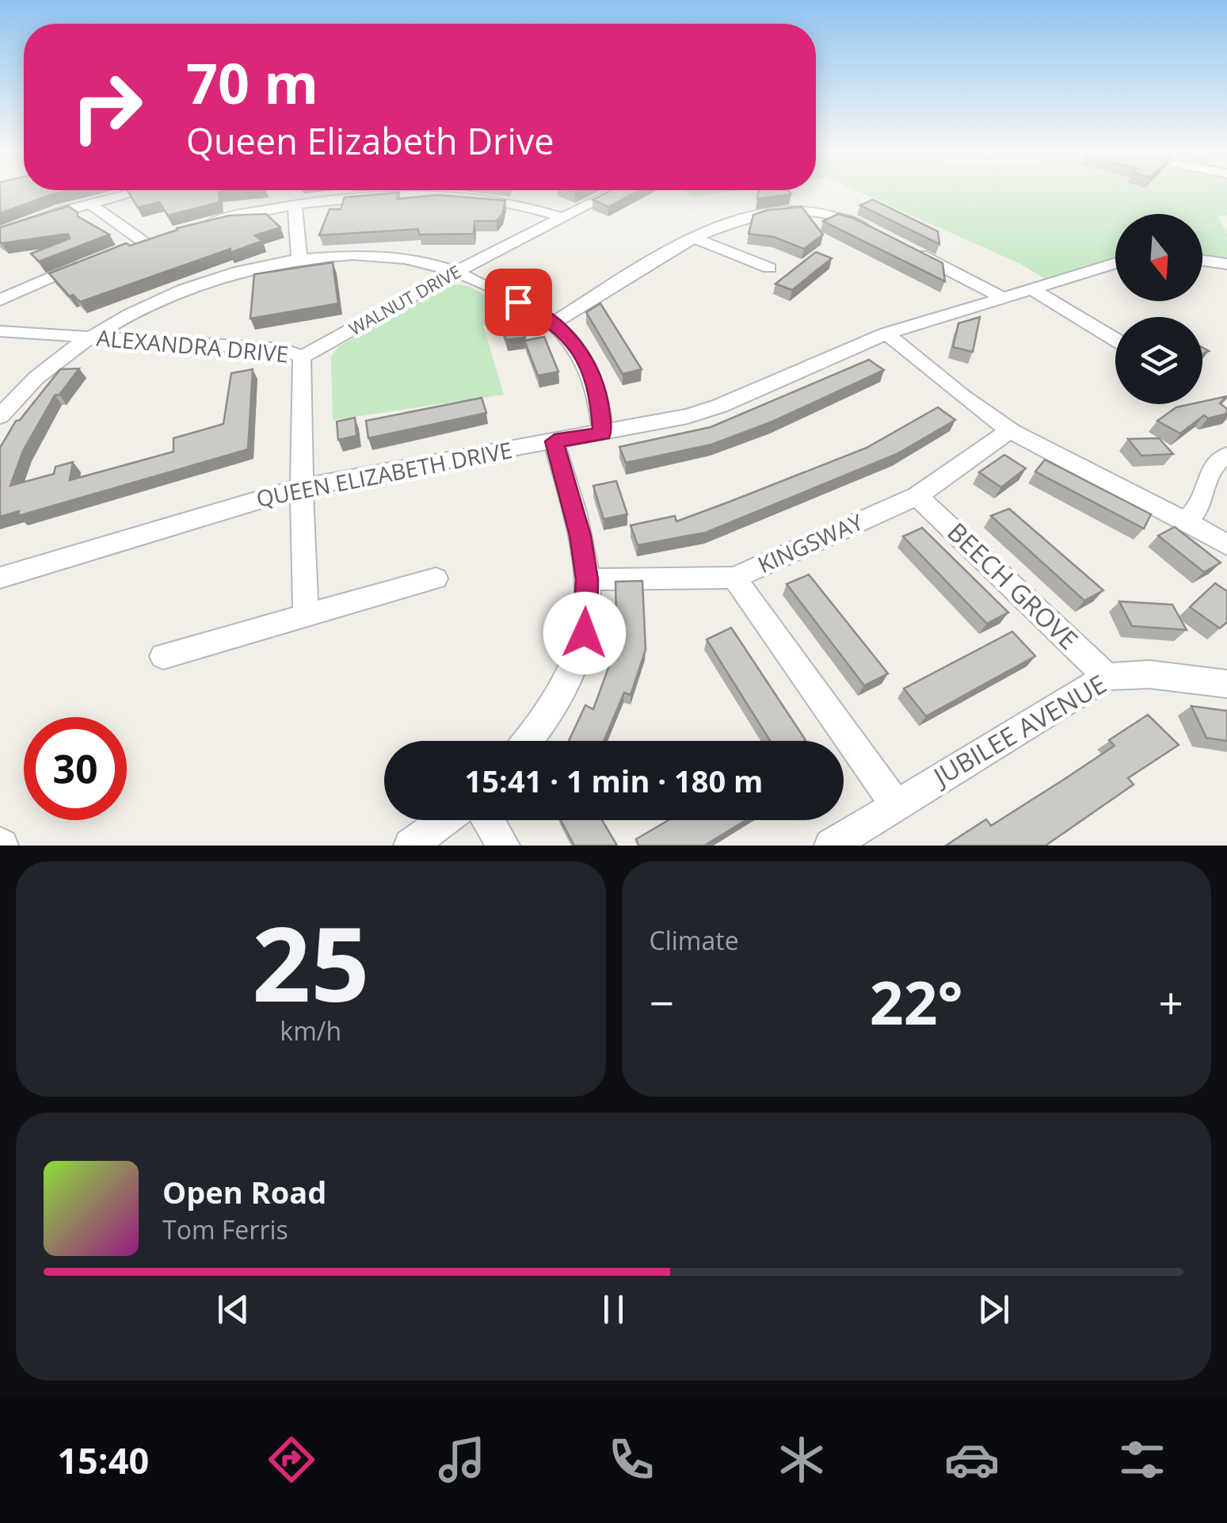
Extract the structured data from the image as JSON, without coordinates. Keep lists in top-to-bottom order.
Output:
{
  "streets": {
    "street": [
      "WALNUT DRIVE",
      "ALEXANDRA DRIVE",
      "QUEEN ELIZABETH DRIVE",
      "KINGSWAY",
      "BEECH GROVE",
      "JUBILEE AVENUE"
    ]
  },
  "crossings": [
    ["WALNUT DRIVE", "ALEXANDRA DRIVE"],
    ["ALEXANDRA DRIVE", "QUEEN ELIZABETH DRIVE"],
    ["KINGSWAY", "BEECH GROVE"],
    ["BEECH GROVE", "JUBILEE AVENUE"]
  ],
  "north": "bottom",
  "page": {
    "turn": ["70 m", "Queen Elizabeth Drive"],
    "limit": "30",
    "trip": "15:41 · 1 min · 180 m",
    "tile": [
      ["25", "km/h"],
      "Climate"
    ],
    "heat": ["−", "22°", "+"],
    "song": ["Open Road", "Tom Ferris"],
    "tabs": "15:40"
  }
}
